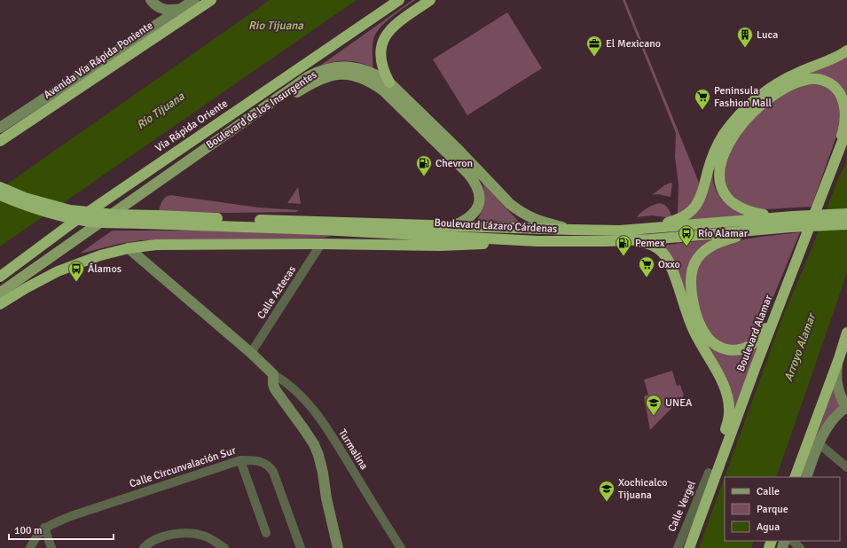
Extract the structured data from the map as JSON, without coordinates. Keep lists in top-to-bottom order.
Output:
{
  "streets": {
    "highway": [
      "Avenida Vía Rápida Poniente",
      "Vía Rápida Oriente",
      "Boulevard Lázaro Cárdenas",
      "Boulevard Alamar"
    ],
    "main road": ["Boulevard de los Insurgentes"],
    "street": [
      "Calle Aztecas",
      "Turmalina",
      "Calle Circunvalación Sur",
      "Calle Vergel"
    ]
  },
  "crossings": [
    ["Boulevard de los Insurgentes", "Boulevard Lázaro Cárdenas"]
  ],
  "water": ["Rio Tijuana", "Río Tijuana", "Arroyo Alamar"],
  "places": {
    "building": ["Luca"],
    "office": ["El Mexicano"],
    "supermarket": ["Peninsula Fashion Mall", "Oxxo"],
    "fuel station": ["Chevron", "Pemex"],
    "bus stop": ["Río Alamar", "Álamos"],
    "school or university": ["UNEA", "Xochicalco Tijuana"]
  },
  "legend": ["Calle", "Parque", "Agua"],
  "scale_bar": "100 m"
}
